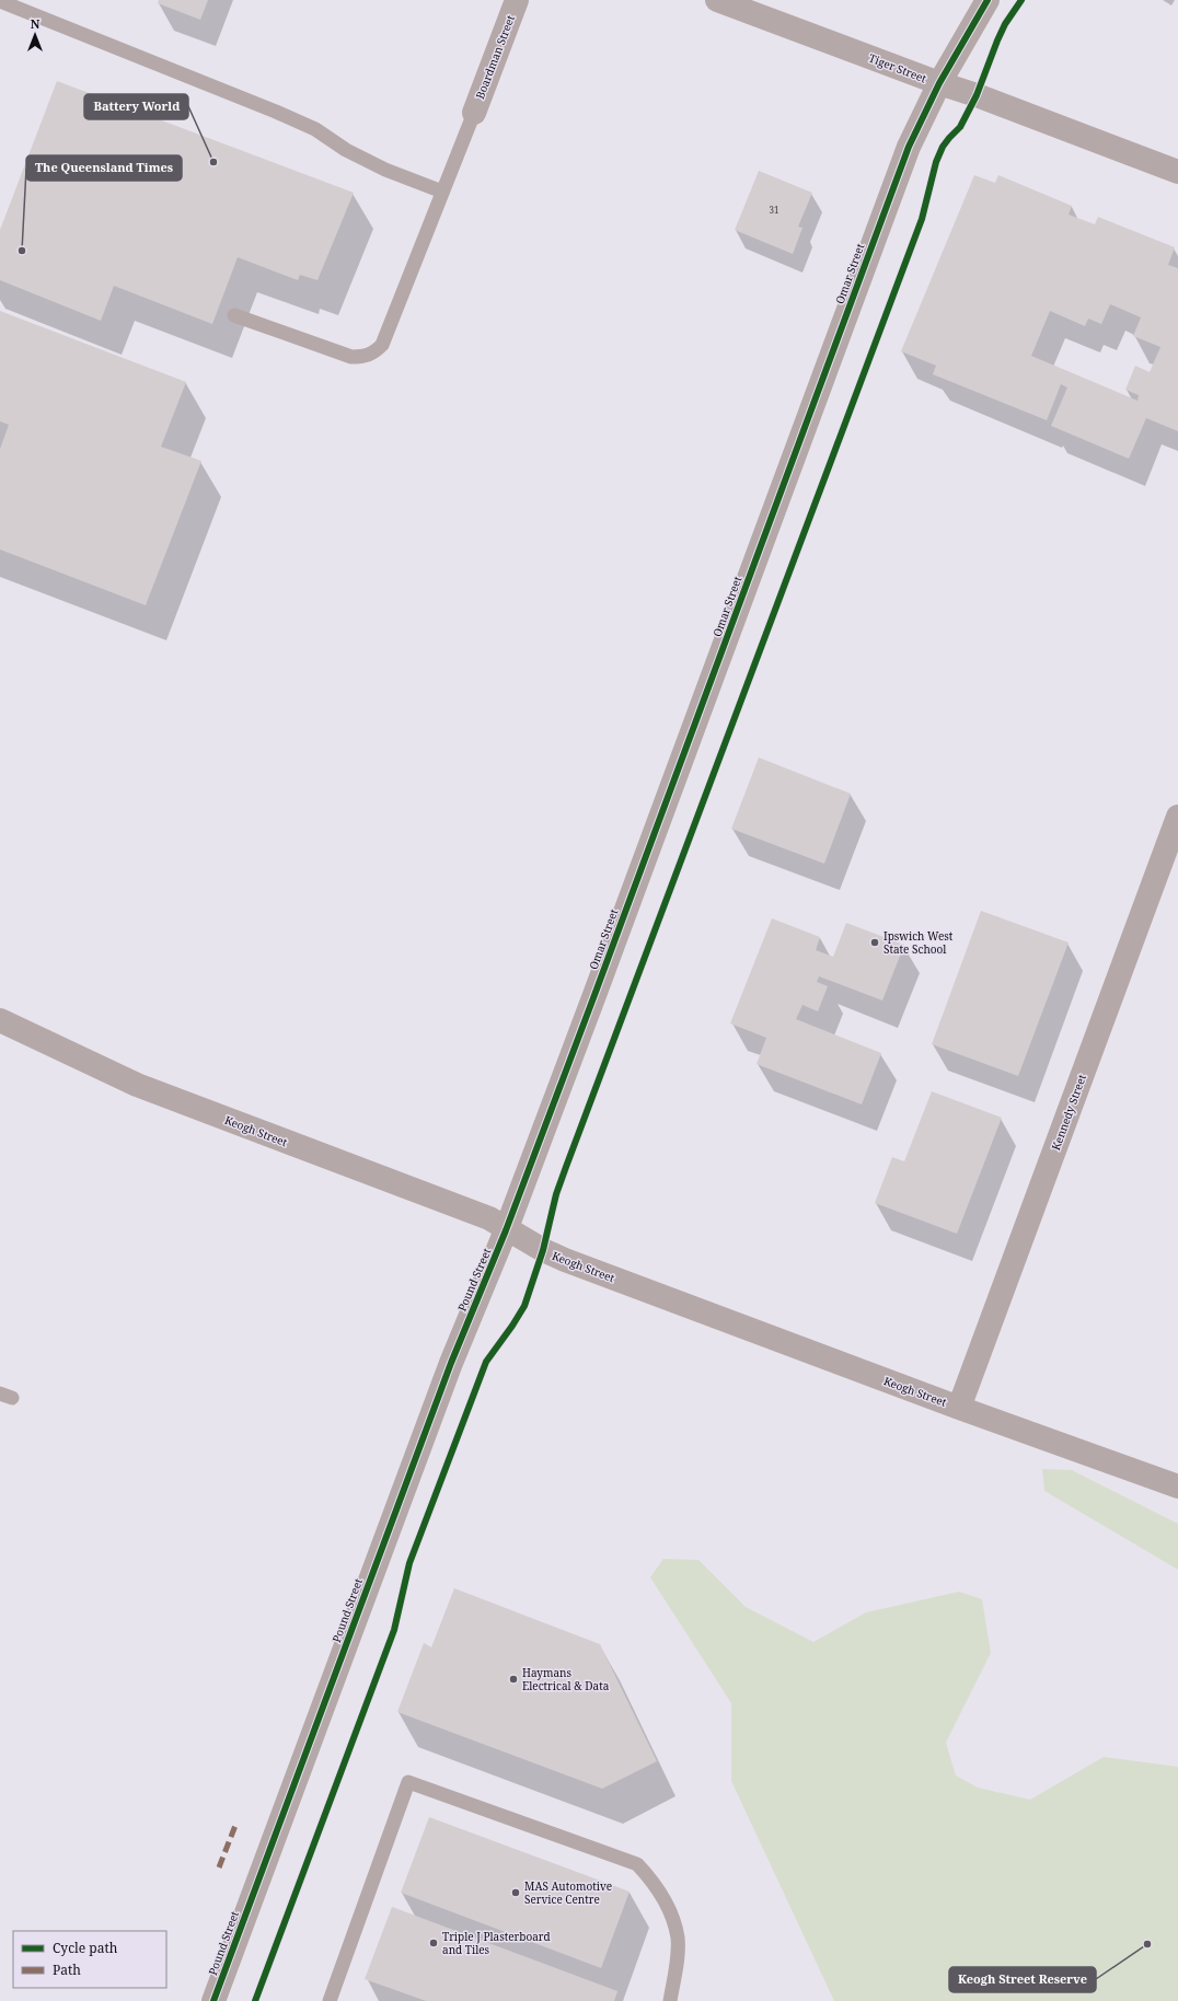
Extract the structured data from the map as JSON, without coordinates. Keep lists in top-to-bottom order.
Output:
{
  "streets": {
    "street": [
      "Boardman Street",
      "Tiger Street",
      "Omar Street",
      "Kennedy Street",
      "Keogh Street",
      "Pound Street"
    ]
  },
  "crossings": [
    ["Tiger Street", "Omar Street"],
    ["Omar Street", "Keogh Street"],
    ["Omar Street", "Pound Street"],
    ["Kennedy Street", "Keogh Street"],
    ["Keogh Street", "Pound Street"]
  ],
  "places": [
    "Battery World",
    "The Queensland Times",
    "Ipswich West State School",
    "Haymans Electrical & Data",
    "MAS Automotive Service Centre",
    "Triple J Plasterboard and Tiles",
    "Keogh Street Reserve"
  ],
  "house_numbers": ["31"],
  "legend": ["Cycle path", "Path"],
  "north": "top"
}
